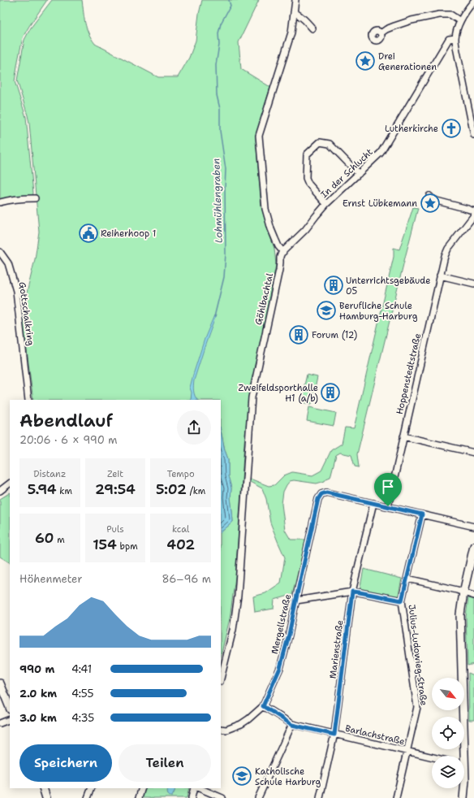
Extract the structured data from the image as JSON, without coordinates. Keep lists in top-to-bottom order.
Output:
{
  "streets": {
    "street": [
      "In der Schlucht",
      "Göhlbachtal",
      "Gottschalkring",
      "Hoppenstedtstraße",
      "Mergellstraße",
      "Marienstraße",
      "Julius-Ludowieg-Straße",
      "Barlachstraße"
    ]
  },
  "crossings": [
    ["In der Schlucht", "Göhlbachtal"],
    ["Mergellstraße", "Marienstraße"],
    ["Mergellstraße", "Barlachstraße"],
    ["Marienstraße", "Barlachstraße"],
    ["Julius-Ludowieg-Straße", "Barlachstraße"]
  ],
  "water": ["Lohmühlengraben"],
  "places": {
    "place": ["Drei Generationen", "Ernst Lübkemann"],
    "church": ["Lutherkirche"],
    "public building": ["Reiherhoop 1"],
    "building": ["Unterrichtsgebäude 05", "Forum (12)", "Zweifeldsporthalle H1 (a/b)"],
    "school or university": ["Berufliche Schule Hamburg-Harburg", "Katholische Schule Harburg"]
  },
  "north": "bottom right",
  "page": {
    "heading": ["Abendlauf", "20:06 · 6 × 990 m"],
    "stats": [
      ["Distanz", "5.94 km"],
      ["Zeit", "29:54"],
      ["Tempo", "5:02 /km"],
      ["60 m"],
      ["Puls", "154 bpm"],
      ["kcal", "402"]
    ],
    "chart": ["Höhenmeter", "86–96 m"],
    "list": [
      {
        "name": "990 m",
        "note": "4:41"
      },
      {
        "name": "2.0 km",
        "note": "4:55"
      },
      {
        "name": "3.0 km",
        "note": "4:35"
      }
    ],
    "buttons": ["Speichern", "Teilen"]
  }
}
